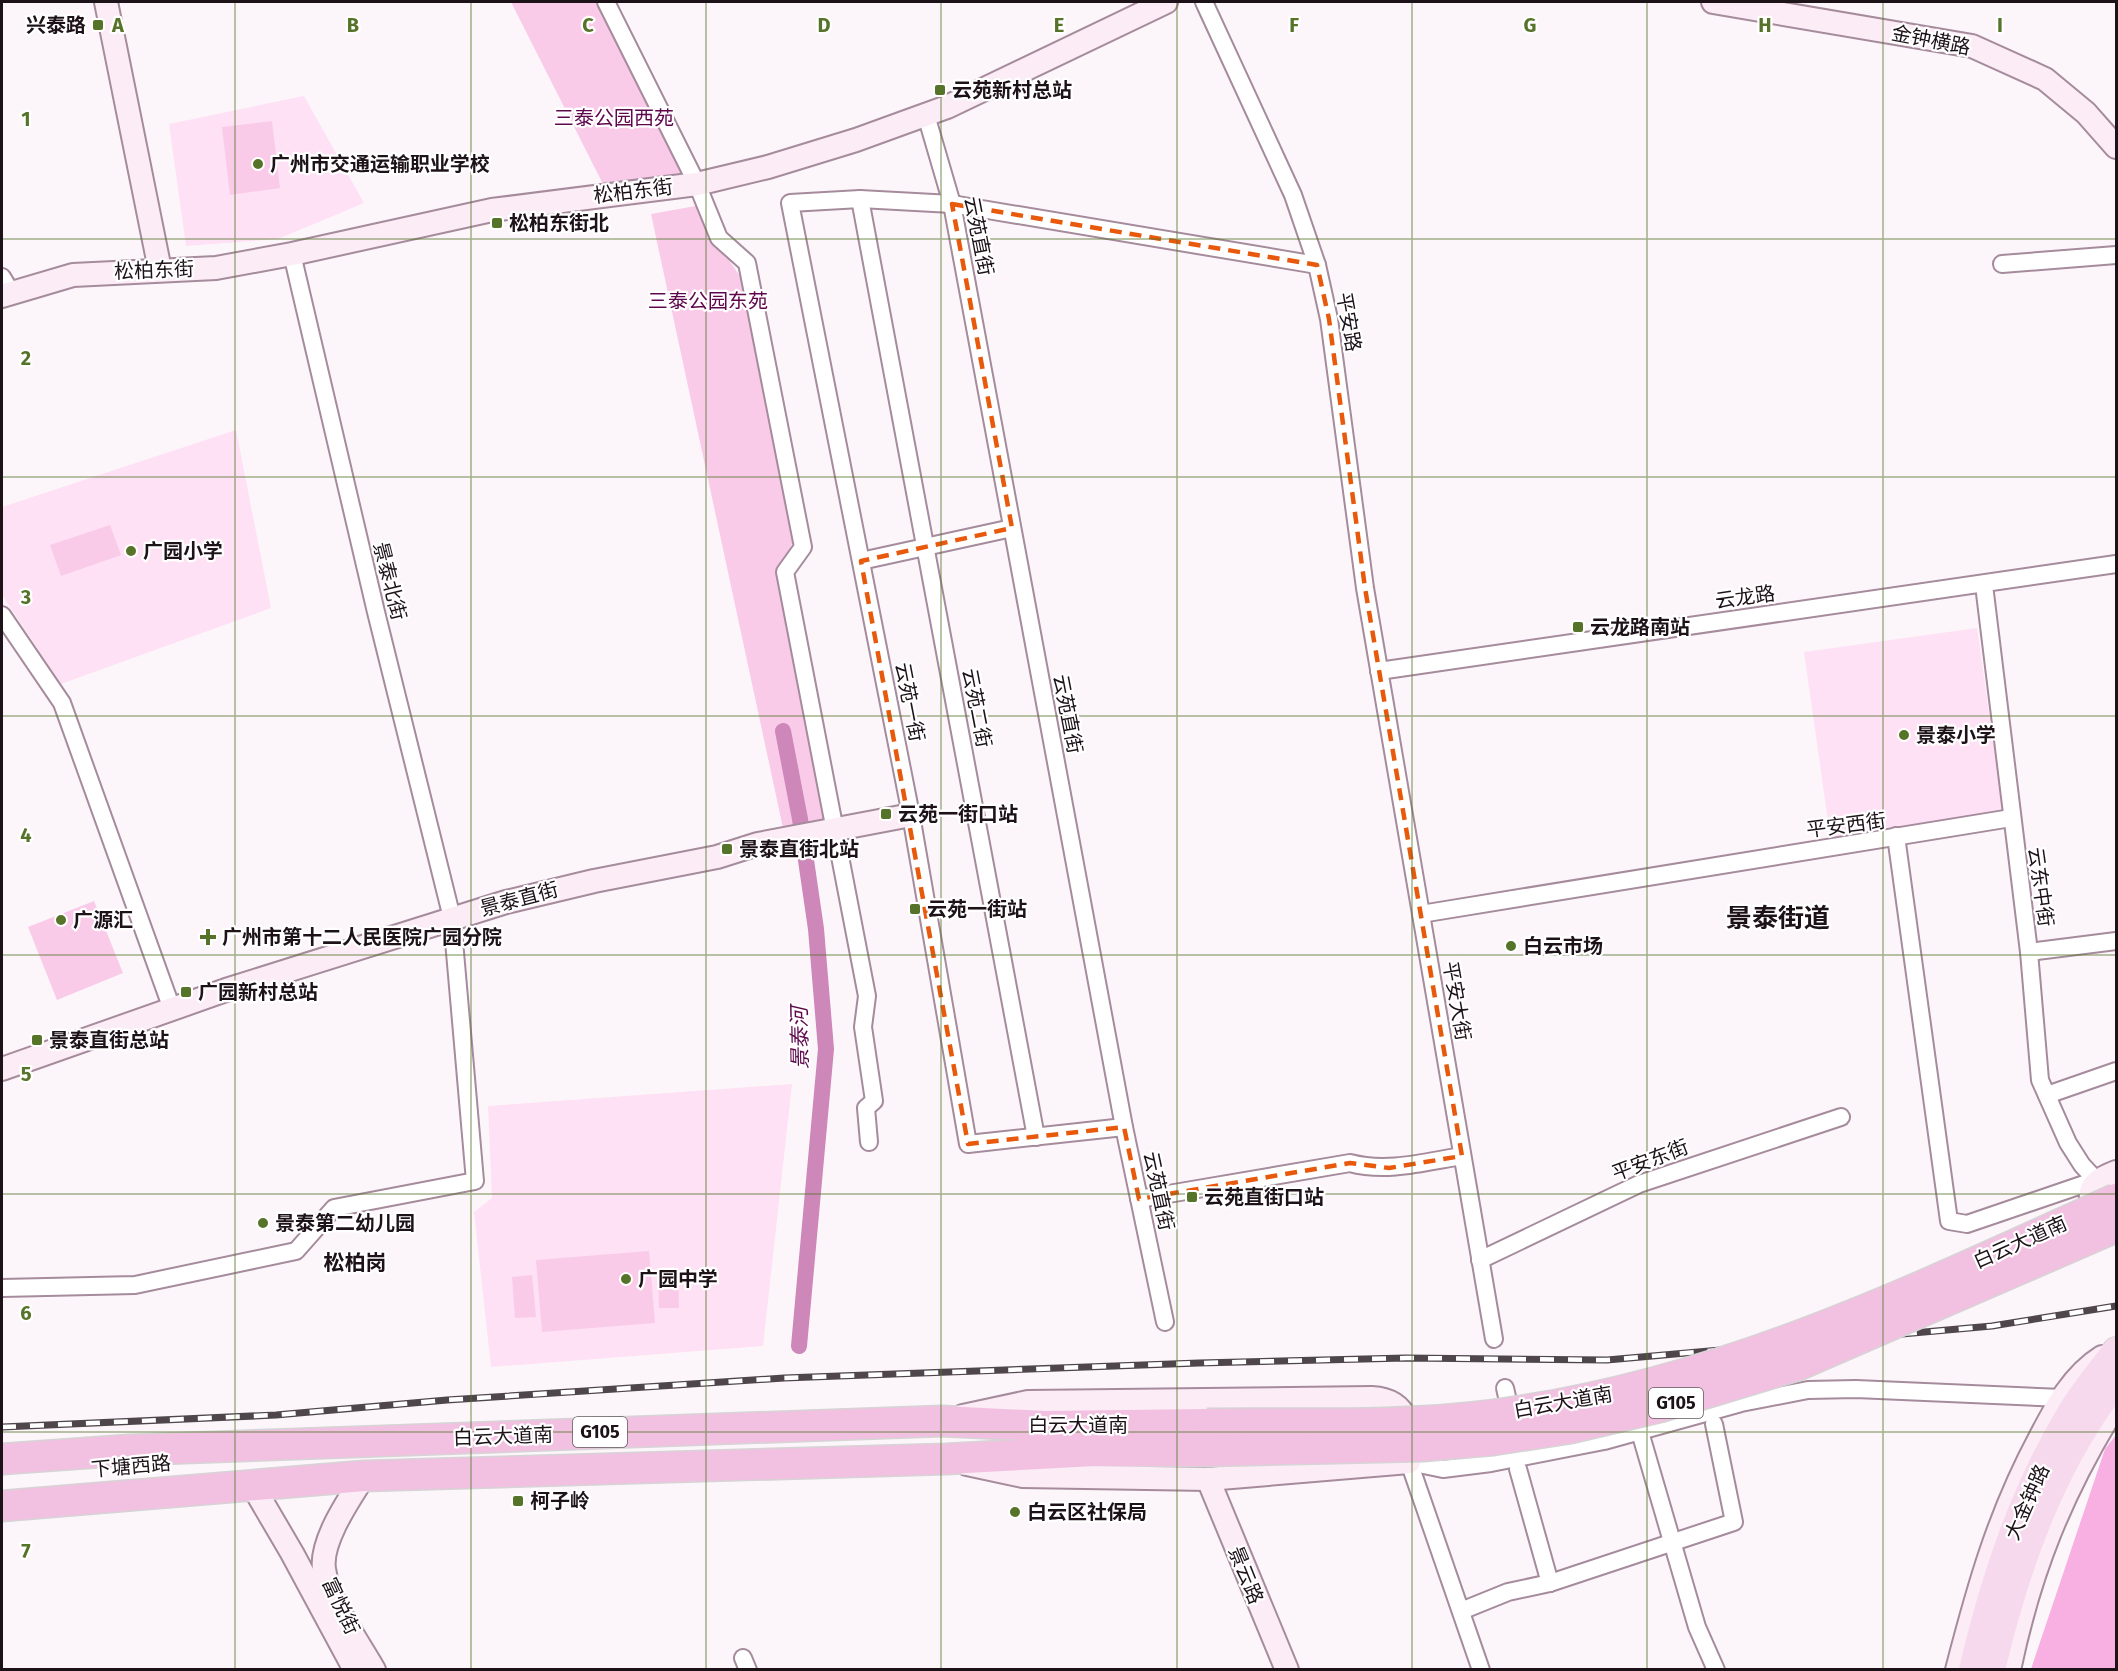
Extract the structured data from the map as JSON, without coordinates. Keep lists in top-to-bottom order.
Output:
{
  "streets": {
    "highway": ["白云大道南", "G105", "下塘西路"],
    "main road": ["大金钟路"],
    "street": [
      "金钟横路",
      "松柏东街",
      "云苑直街",
      "平安路",
      "景泰北街",
      "云龙路",
      "云苑一街",
      "云苑二街",
      "平安西街",
      "云东中街",
      "景泰直街",
      "平安大街",
      "平安东街",
      "景云路",
      "富悦街"
    ]
  },
  "crossings": [
    ["松柏东街", "云苑直街"],
    ["松柏东街", "景泰北街"],
    ["平安路", "云龙路"],
    ["平安路", "平安大街"],
    ["景泰北街", "景泰直街"],
    ["云龙路", "云东中街"],
    ["云龙路", "平安大街"],
    ["云苑一街", "云苑二街"],
    ["云苑一街", "景泰直街"],
    ["平安西街", "云东中街"],
    ["平安西街", "平安大街"],
    ["平安西街", "白云大道南"],
    ["云东中街", "白云大道南"],
    ["平安大街", "平安东街"],
    ["白云大道南", "下塘西路"],
    ["白云大道南", "景云路"],
    ["白云大道南", "富悦街"],
    ["下塘西路", "富悦街"]
  ],
  "districts": ["景泰街道", "松柏岗"],
  "water": ["景泰河"],
  "parks": ["三泰公园西苑", "三泰公园东苑"],
  "places": {
    "transit": [
      "兴泰路",
      "云苑新村总站",
      "松柏东街北",
      "云龙路南站",
      "云苑一街口站",
      "景泰直街北站",
      "云苑一街站",
      "广园新村总站",
      "景泰直街总站",
      "云苑直街口站",
      "柯子岭"
    ],
    "other": [
      "广州市交通运输职业学校",
      "广园小学",
      "景泰小学",
      "广源汇",
      "白云市场",
      "景泰第二幼儿园",
      "广园中学",
      "白云区社保局"
    ],
    "health": ["广州市第十二人民医院广园分院"]
  },
  "grid": {
    "columns": [
      "A",
      "B",
      "C",
      "D",
      "E",
      "F",
      "G",
      "H",
      "I"
    ],
    "rows": [
      "1",
      "2",
      "3",
      "4",
      "5",
      "6",
      "7"
    ]
  }
}
